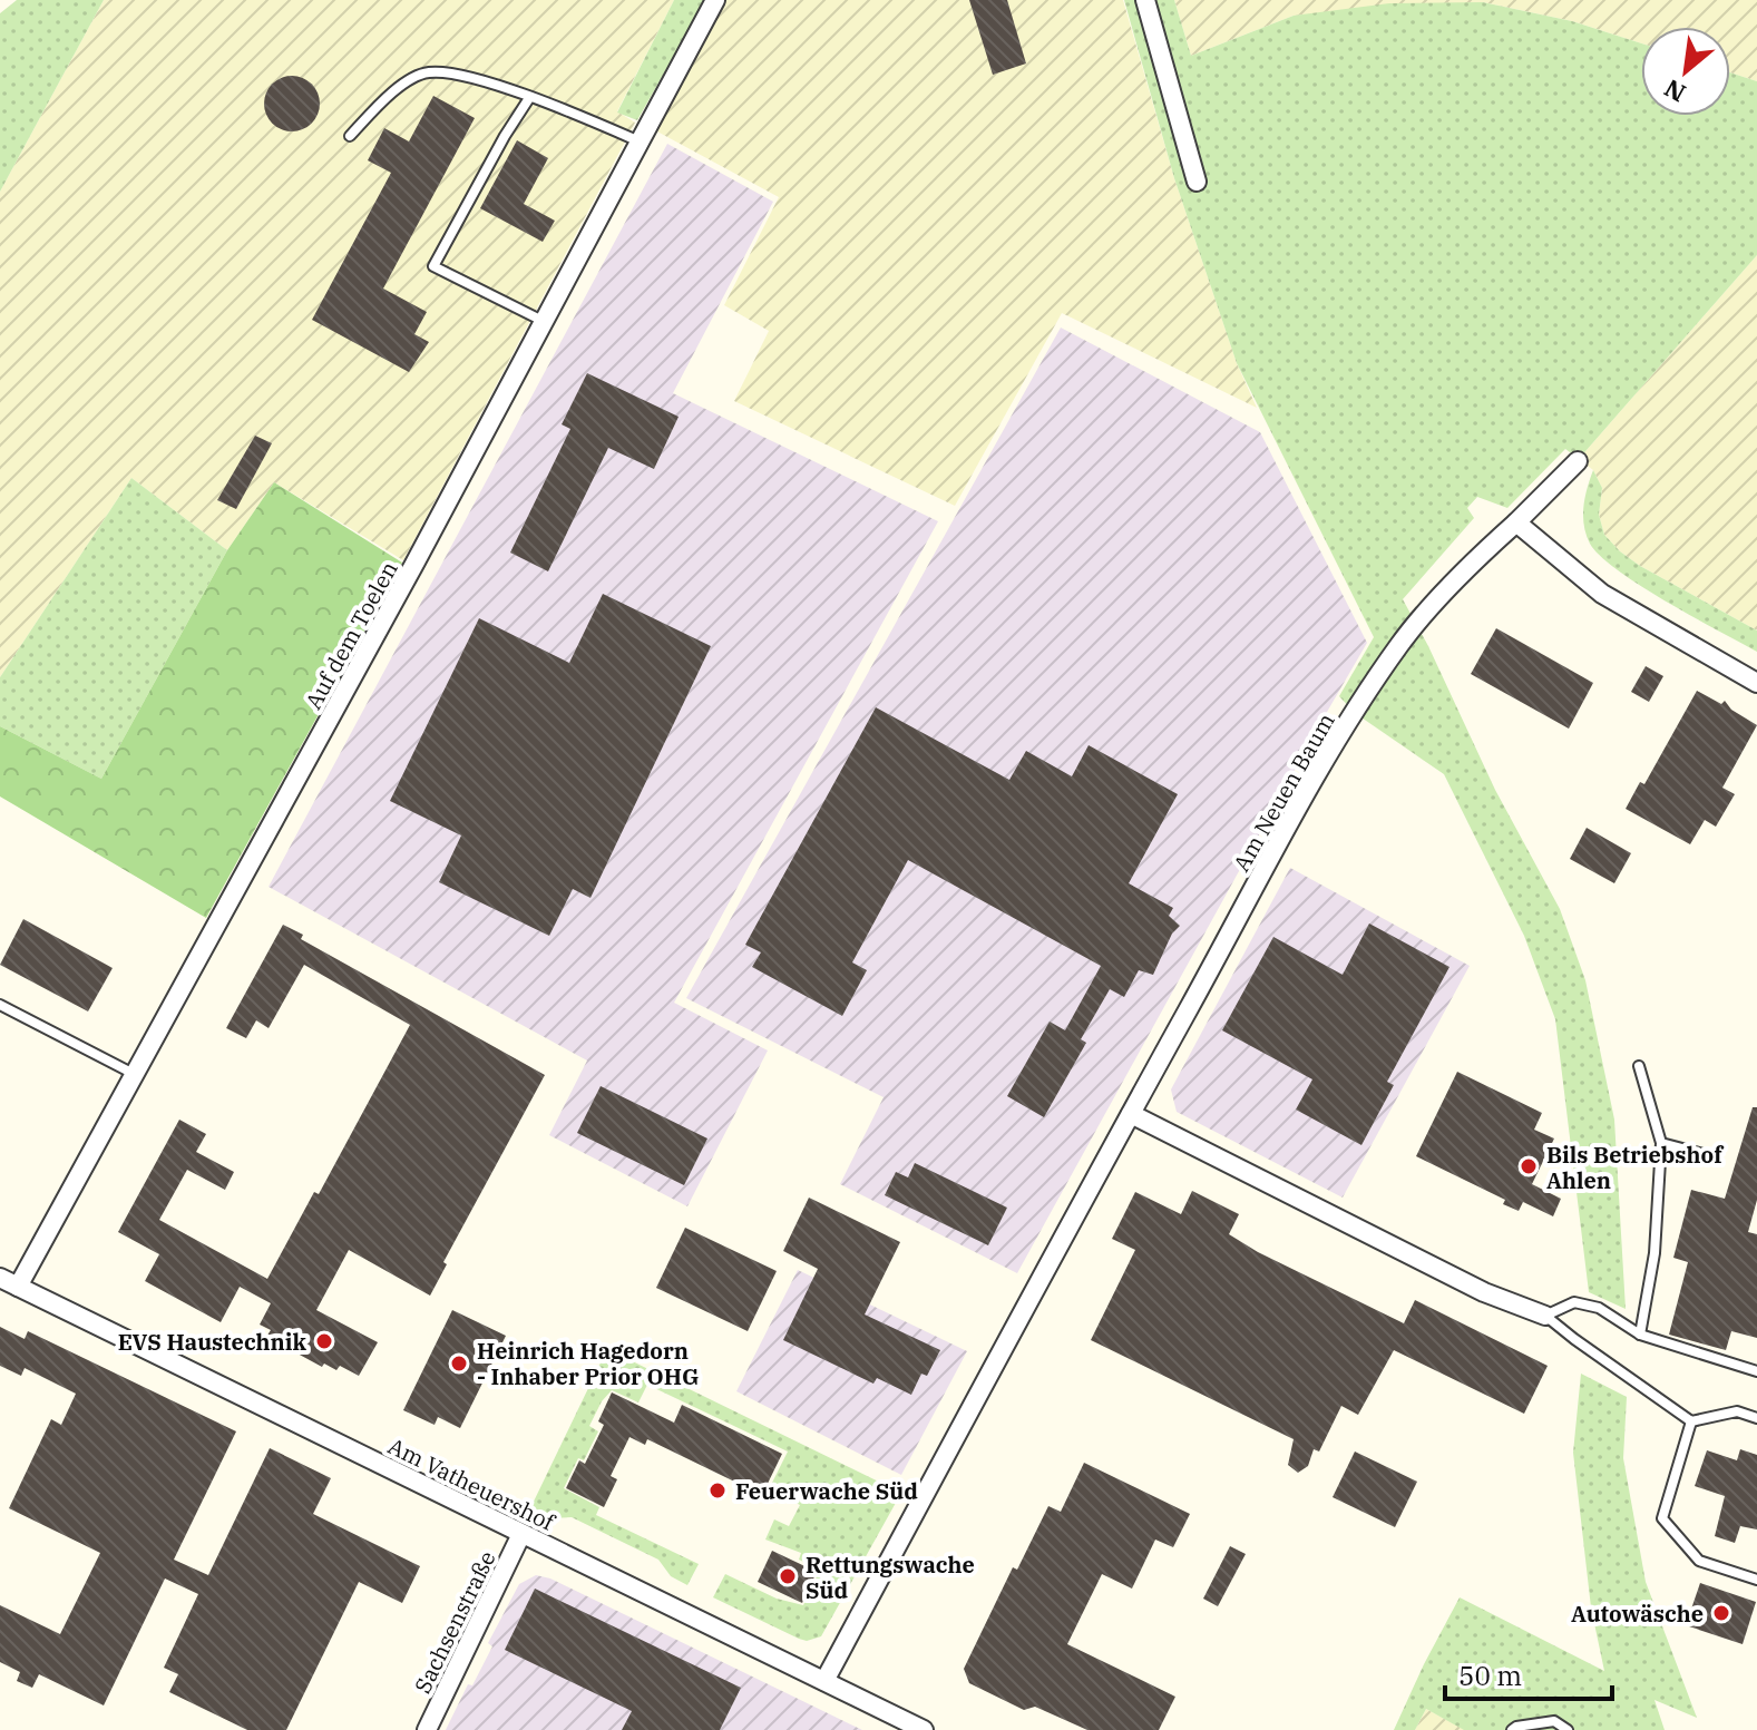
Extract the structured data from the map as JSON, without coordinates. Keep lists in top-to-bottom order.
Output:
{
  "streets": {
    "street": [
      "Auf dem Toelen",
      "Am Neuen Baum",
      "Am Vatheuershof",
      "Sachsenstraße"
    ]
  },
  "crossings": [
    ["Auf dem Toelen", "Am Vatheuershof"],
    ["Am Neuen Baum", "Am Vatheuershof"],
    ["Am Vatheuershof", "Sachsenstraße"]
  ],
  "places": [
    "Bils Betriebshof Ahlen",
    "EVS Haustechnik",
    "Heinrich Hagedorn - Inhaber Prior OHG",
    "Feuerwache Süd",
    "Rettungswache Süd",
    "Autowäsche"
  ],
  "scale_bar": "50 m",
  "north": "bottom left"
}
